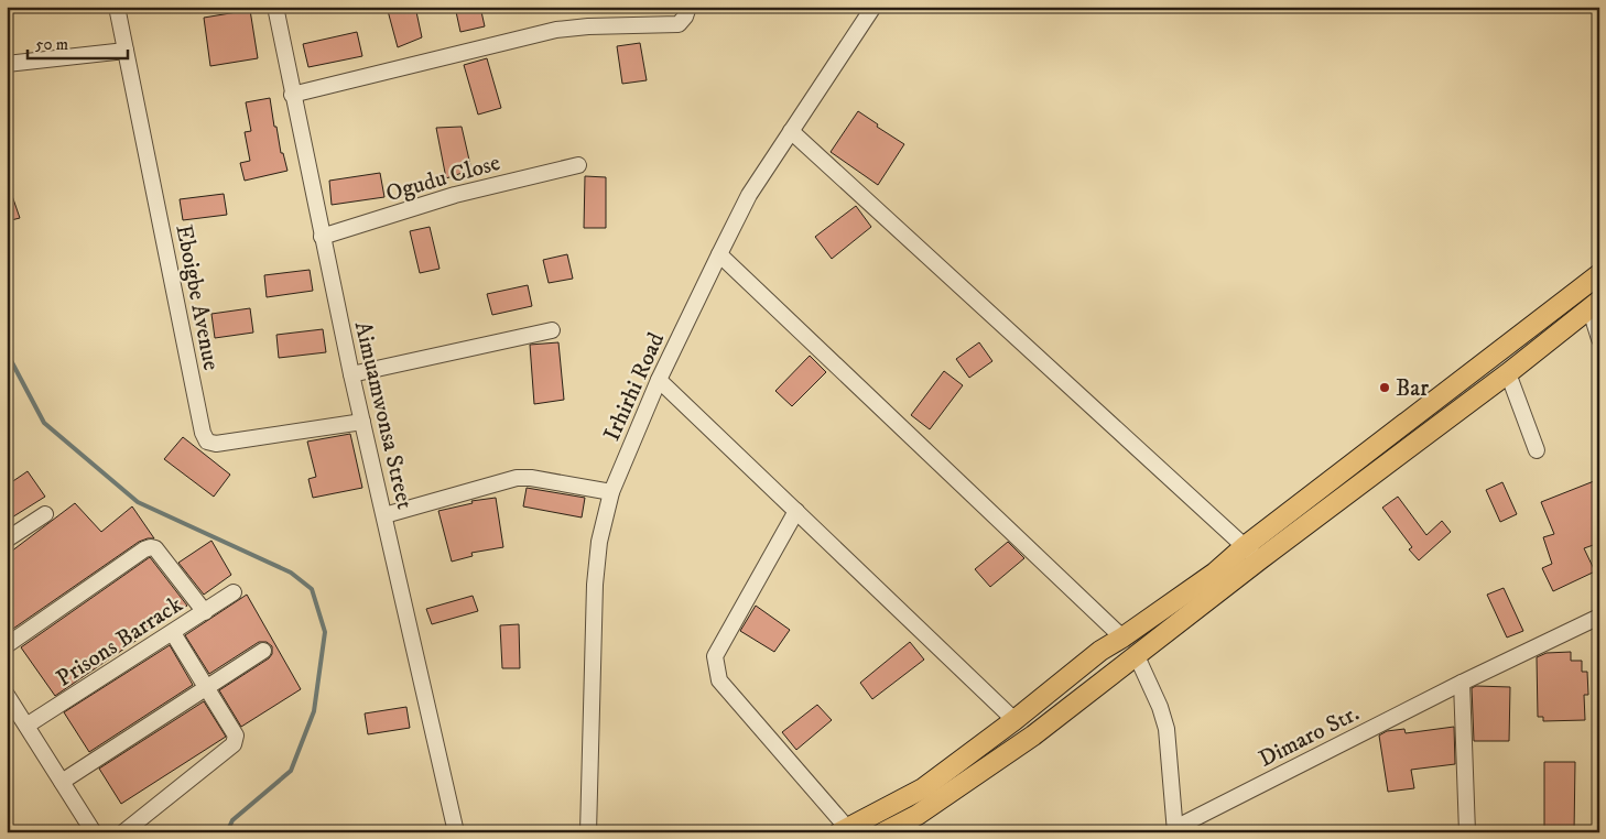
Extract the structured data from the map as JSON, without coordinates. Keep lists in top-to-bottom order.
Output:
{
  "streets": {
    "street": [
      "Ogudu Close",
      "Eboigbe Avenue",
      "Irhirhi Road",
      "Aimuamwonsa Street",
      "Prisons Barrack",
      "Dimaro Str."
    ]
  },
  "crossings": [
    ["Ogudu Close", "Aimuamwonsa Street"],
    ["Eboigbe Avenue", "Aimuamwonsa Street"]
  ],
  "places": ["Bar"],
  "scale_bar": "50 m"
}
